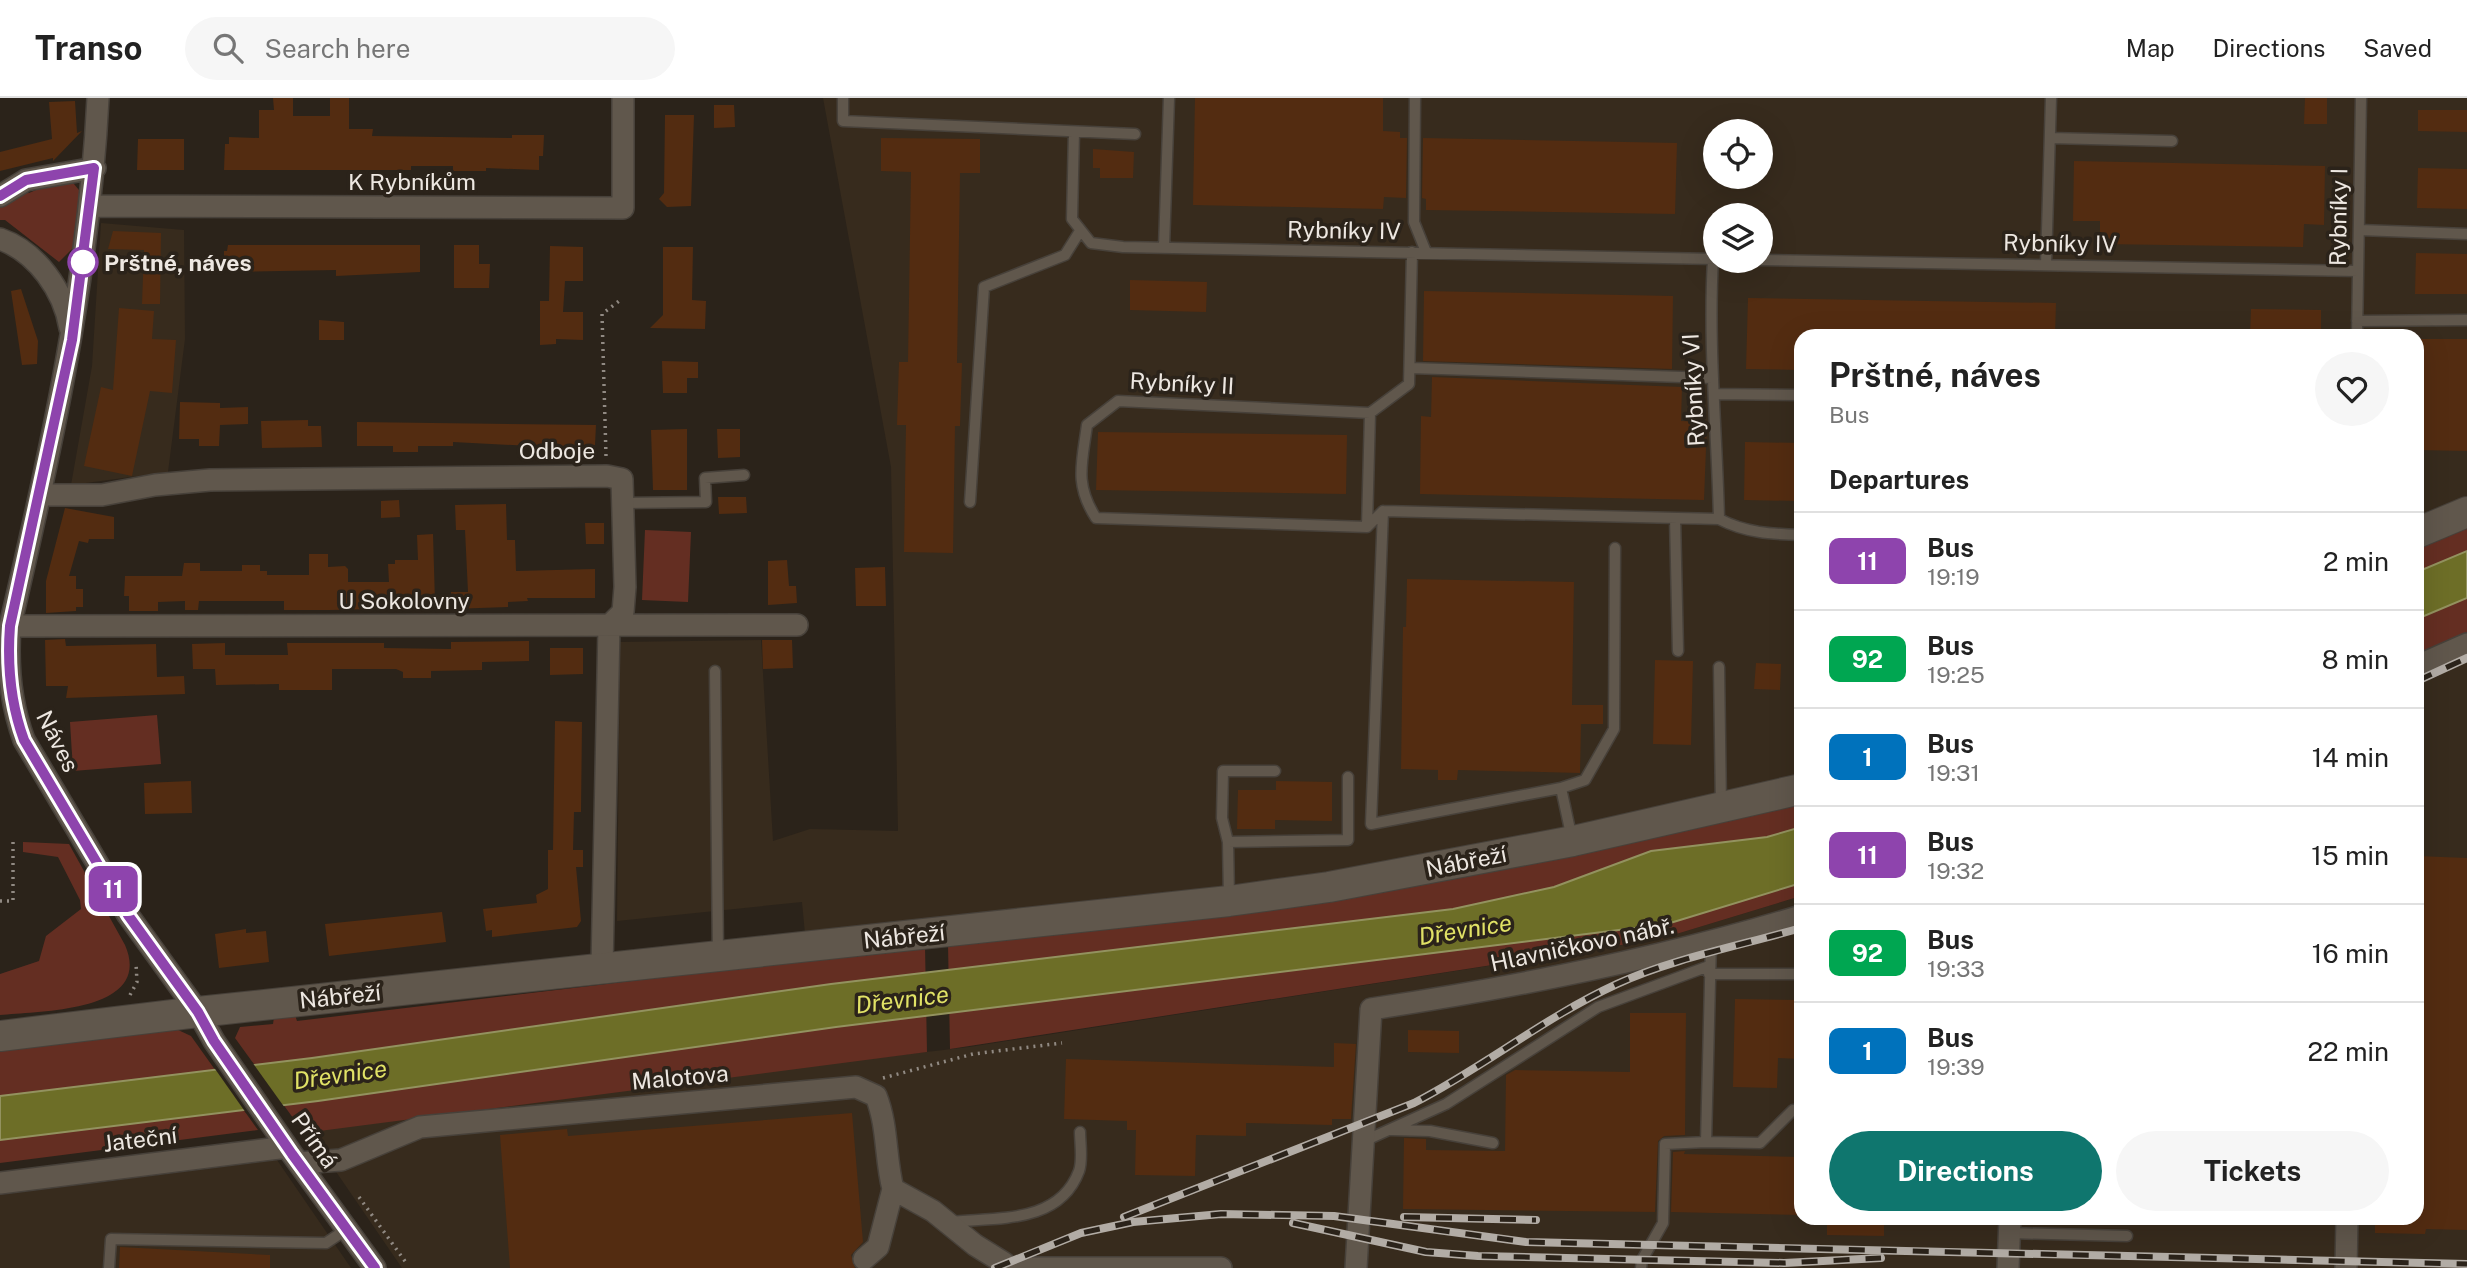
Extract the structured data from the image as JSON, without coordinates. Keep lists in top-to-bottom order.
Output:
{
  "streets": {
    "street": [
      "K Rybníkům",
      "Odboje",
      "U Sokolovny",
      "Náves",
      "Nábřeží",
      "Hlavničkovo nábř.",
      "Malotova",
      "Jateční",
      "Přímá"
    ],
    "lane": [
      "Rybníky I",
      "Rybníky IV",
      "Rybníky II",
      "Rybníky VI"
    ]
  },
  "crossings": [
    ["K Rybníkům", "Náves"],
    ["Rybníky I", "Rybníky IV"],
    ["Odboje", "U Sokolovny"],
    ["Odboje", "Náves"],
    ["Odboje", "Nábřeží"],
    ["U Sokolovny", "Náves"],
    ["Náves", "Nábřeží"],
    ["Náves", "Přímá"],
    ["Malotova", "Jateční"],
    ["Malotova", "Přímá"],
    ["Jateční", "Přímá"]
  ],
  "water": ["Dřevnice"],
  "places": ["Prštné, náves"],
  "lines": ["bus line 11"],
  "page": {
    "header": "Transo",
    "search": "Search here",
    "nav": ["Map", "Directions", "Saved"],
    "on_map": "11",
    "heading": [
      ["Prštné, náves", "Bus"],
      "Departures"
    ],
    "list": [
      {
        "mark": "11",
        "name": "Bus",
        "note": "19:19",
        "value": "2 min"
      },
      {
        "mark": "92",
        "name": "Bus",
        "note": "19:25",
        "value": "8 min"
      },
      {
        "mark": "1",
        "name": "Bus",
        "note": "19:31",
        "value": "14 min"
      },
      {
        "mark": "11",
        "name": "Bus",
        "note": "19:32",
        "value": "15 min"
      },
      {
        "mark": "92",
        "name": "Bus",
        "note": "19:33",
        "value": "16 min"
      },
      {
        "mark": "1",
        "name": "Bus",
        "note": "19:39",
        "value": "22 min"
      }
    ],
    "buttons": ["Directions", "Tickets"]
  }
}
